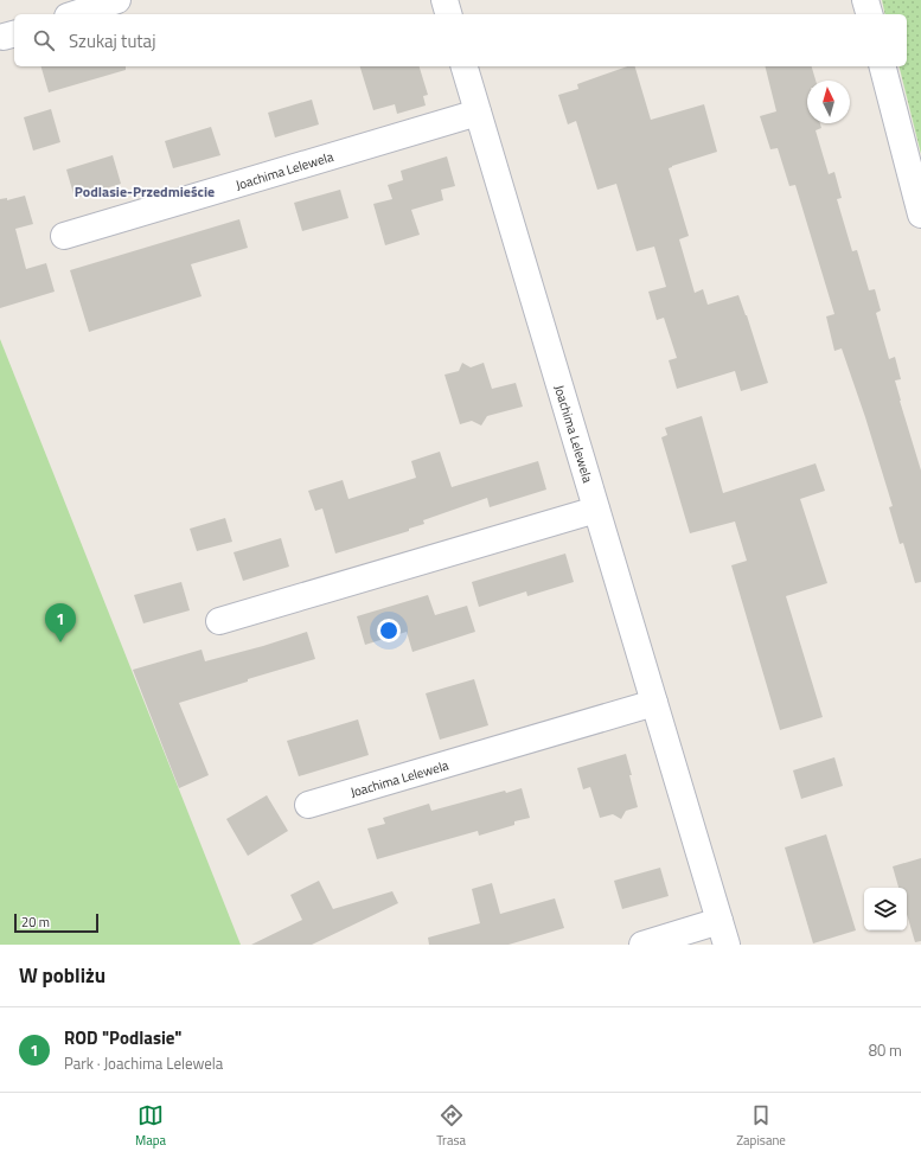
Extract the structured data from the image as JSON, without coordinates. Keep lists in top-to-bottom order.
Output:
{
  "streets": {
    "street": ["Joachima Lelewela"]
  },
  "districts": ["Podlasie-Przedmieście"],
  "scale_bar": "20 m",
  "north": "top",
  "page": {
    "search": "Szukaj tutaj",
    "pins": "1",
    "scale": "20 m",
    "heading": "W pobliżu",
    "list": [
      {
        "mark": "1",
        "name": "ROD \"Podlasie\"",
        "note": "Park · Joachima Lelewela",
        "value": "80 m"
      }
    ],
    "nav": ["Mapa", "Trasa", "Zapisane"]
  }
}
